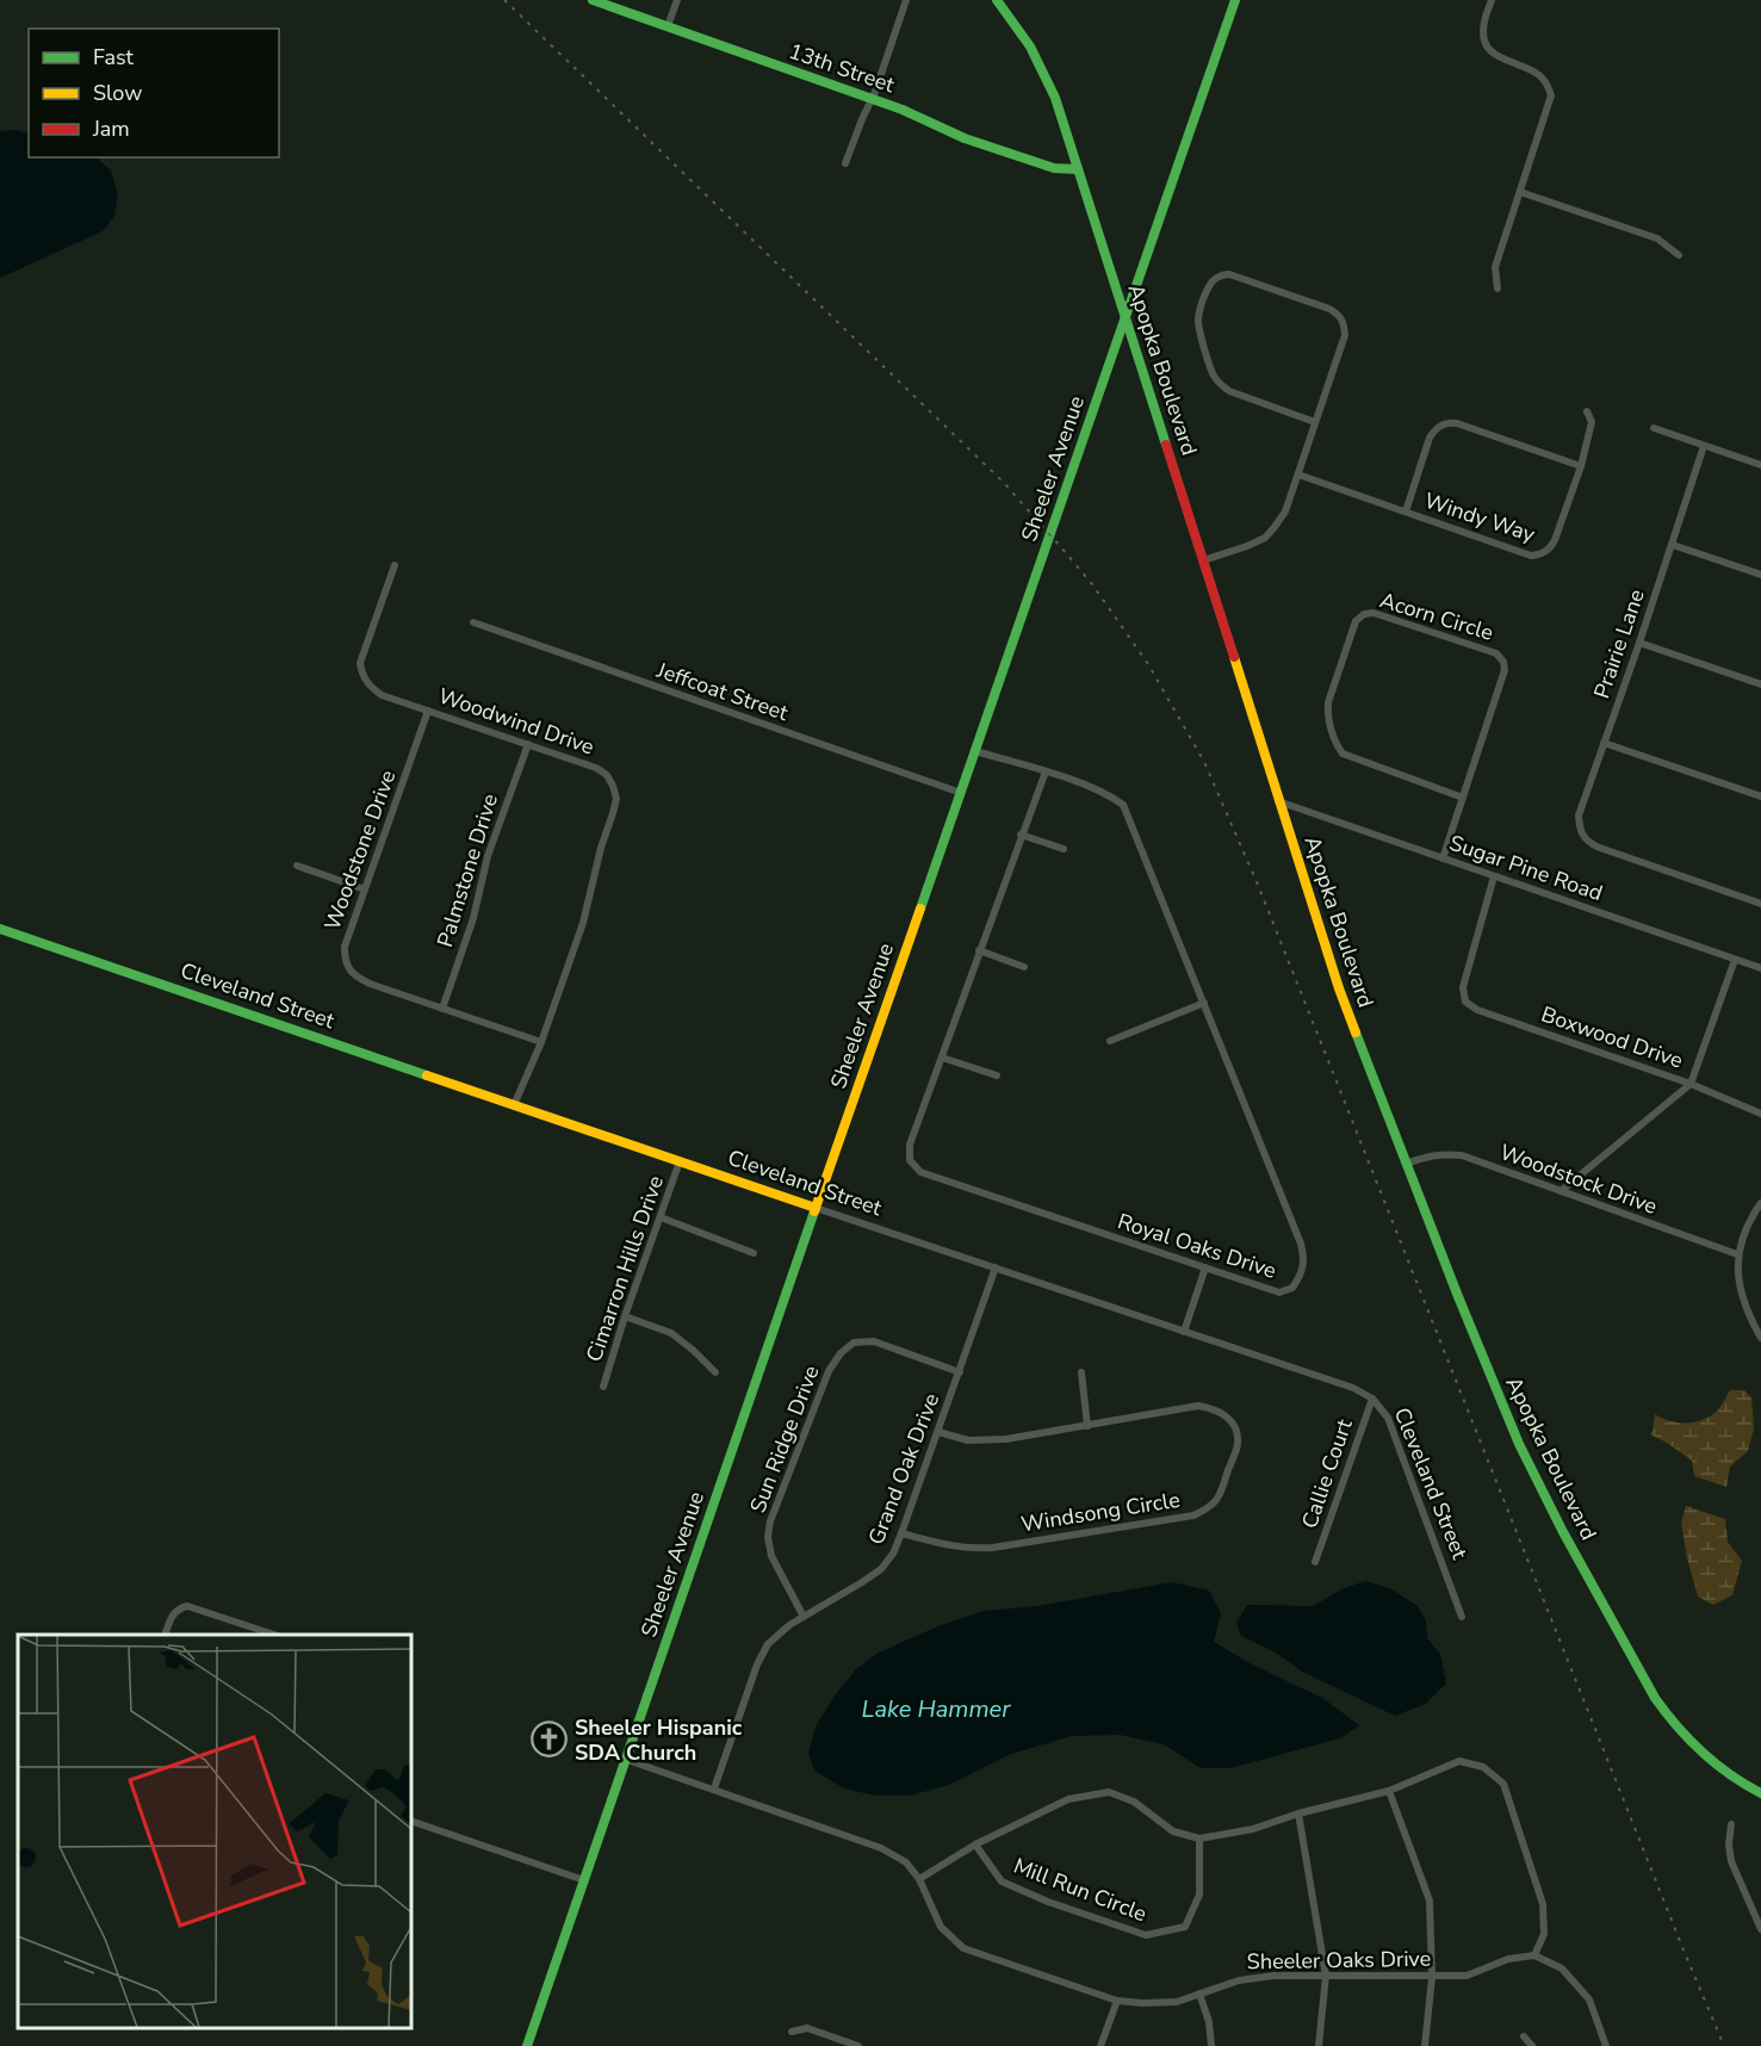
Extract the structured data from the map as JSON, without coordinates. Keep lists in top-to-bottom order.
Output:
{
  "streets": {
    "street": [
      "13th Street",
      "Apopka Boulevard",
      "Sheeler Avenue",
      "Windy Way",
      "Acorn Circle",
      "Prairie Lane",
      "Jeffcoat Street",
      "Woodwind Drive",
      "Woodstone Drive",
      "Sugar Pine Road",
      "Palmstone Drive",
      "Cleveland Street",
      "Boxwood Drive",
      "Woodstock Drive",
      "Royal Oaks Drive",
      "Cimarron Hills Drive",
      "Sun Ridge Drive",
      "Grand Oak Drive",
      "Callie Court",
      "Windsong Circle",
      "Mill Run Circle",
      "Sheeler Oaks Drive"
    ]
  },
  "crossings": [
    ["13th Street", "Apopka Boulevard"],
    ["Apopka Boulevard", "Sheeler Avenue"],
    ["Apopka Boulevard", "Sugar Pine Road"],
    ["Apopka Boulevard", "Woodstock Drive"],
    ["Sheeler Avenue", "Jeffcoat Street"],
    ["Sheeler Avenue", "Cleveland Street"],
    ["Sheeler Avenue", "Royal Oaks Drive"],
    ["Sheeler Avenue", "Sheeler Oaks Drive"],
    ["Acorn Circle", "Sugar Pine Road"],
    ["Woodwind Drive", "Woodstone Drive"],
    ["Woodwind Drive", "Palmstone Drive"],
    ["Woodwind Drive", "Cleveland Street"],
    ["Woodstone Drive", "Palmstone Drive"],
    ["Sugar Pine Road", "Boxwood Drive"],
    ["Cleveland Street", "Cimarron Hills Drive"],
    ["Cleveland Street", "Grand Oak Drive"],
    ["Cleveland Street", "Callie Court"],
    ["Sun Ridge Drive", "Grand Oak Drive"],
    ["Grand Oak Drive", "Windsong Circle"],
    ["Grand Oak Drive", "Sheeler Oaks Drive"]
  ],
  "water": ["Lake Hammer"],
  "places": {
    "church": ["Sheeler Hispanic SDA Church"]
  },
  "legend": ["Fast", "Slow", "Jam"]
}
